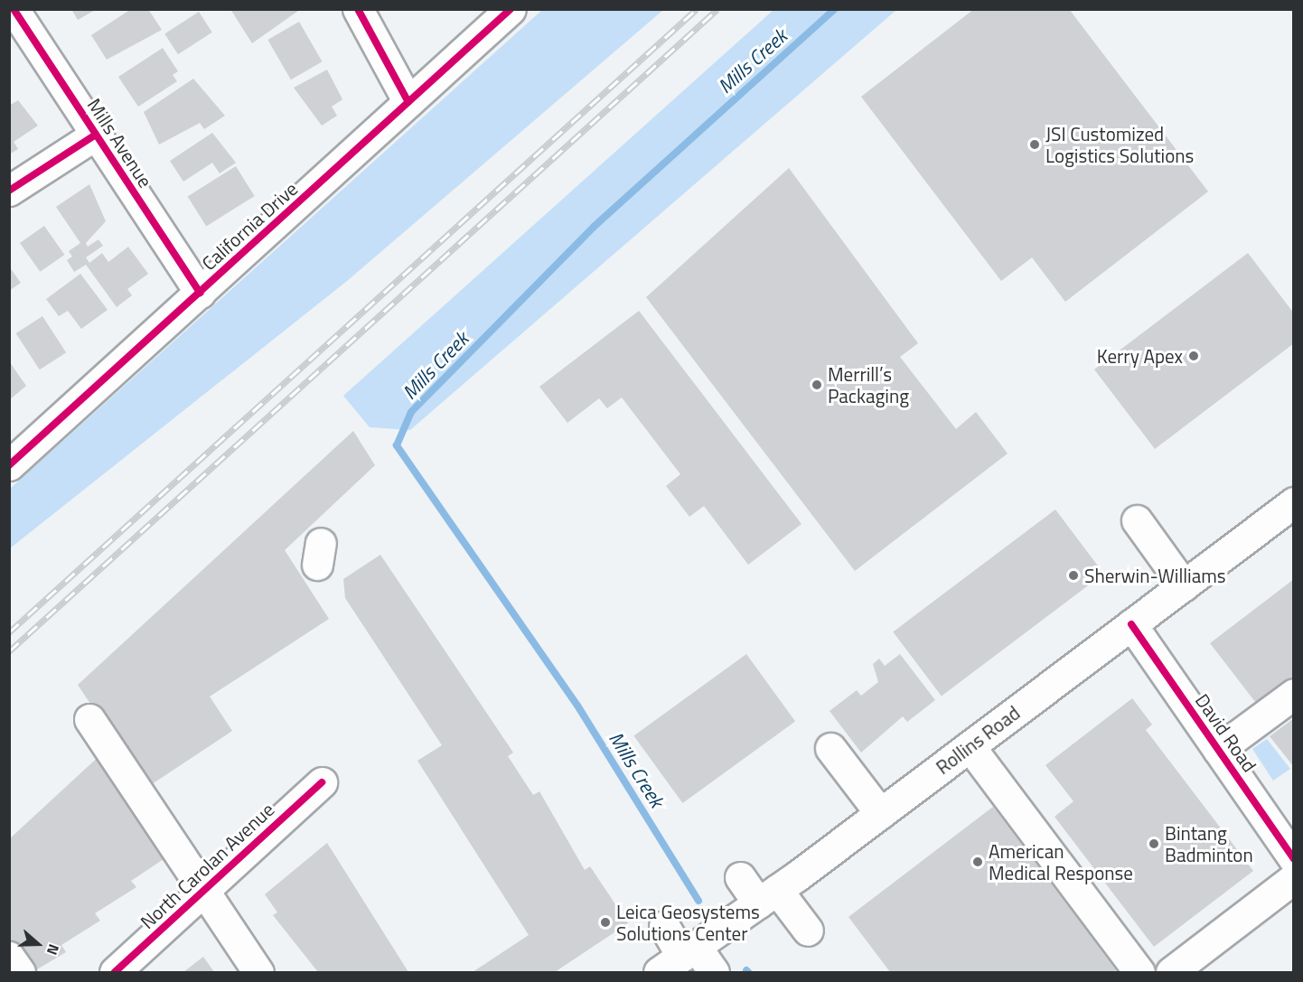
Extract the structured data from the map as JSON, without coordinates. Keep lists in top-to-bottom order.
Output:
{
  "streets": {
    "street": [
      "Mills Avenue",
      "California Drive",
      "David Road",
      "Rollins Road",
      "North Carolan Avenue"
    ]
  },
  "crossings": [
    ["Mills Avenue", "California Drive"],
    ["David Road", "Rollins Road"]
  ],
  "water": ["Mills Creek"],
  "places": [
    "JSI Customized Logistics Solutions",
    "Kerry Apex",
    "Merrill’s Packaging",
    "Sherwin-Williams",
    "Bintang Badminton",
    "American Medical Response",
    "Leica Geosystems Solutions Center"
  ],
  "north": "right"
}
